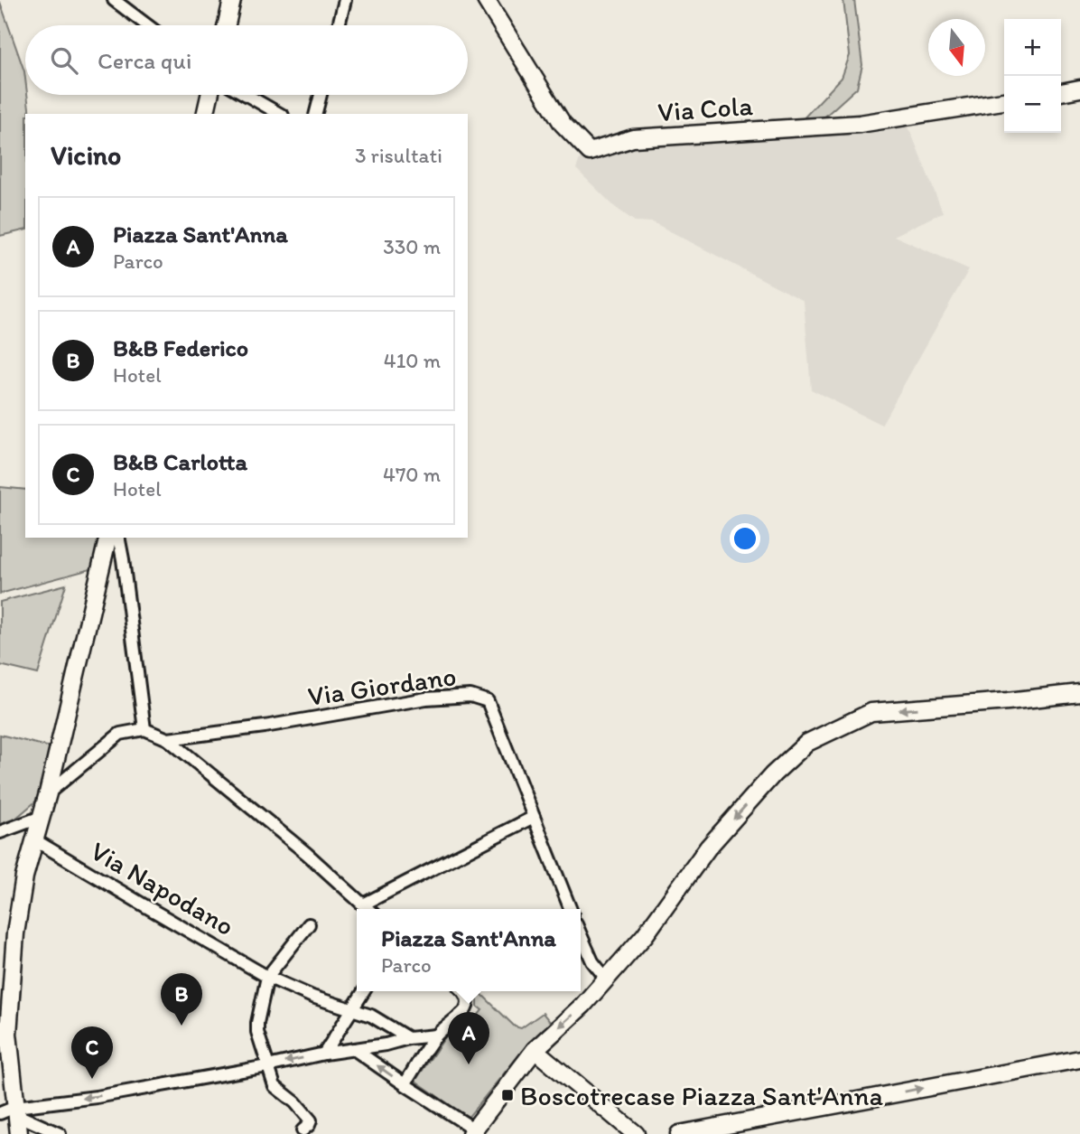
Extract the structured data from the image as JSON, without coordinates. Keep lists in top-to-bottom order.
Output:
{
  "streets": {
    "street": ["Via Cola", "Via Giordano", "Via Napodano"]
  },
  "places": {
    "transit": ["Boscotrecase Piazza Sant'Anna"]
  },
  "north": "bottom",
  "page": {
    "map_buttons": ["+", "−"],
    "search": "Cerca qui",
    "heading": ["Vicino", "3 risultati"],
    "list": [
      {
        "mark": "A",
        "name": "Piazza Sant'Anna",
        "note": "Parco",
        "value": "330 m"
      },
      {
        "mark": "B",
        "name": "B&B Federico",
        "note": "Hotel",
        "value": "410 m"
      },
      {
        "mark": "C",
        "name": "B&B Carlotta",
        "note": "Hotel",
        "value": "470 m"
      }
    ],
    "popup": ["Piazza Sant'Anna", "Parco"],
    "pins": ["B", "A", "C"]
  }
}
